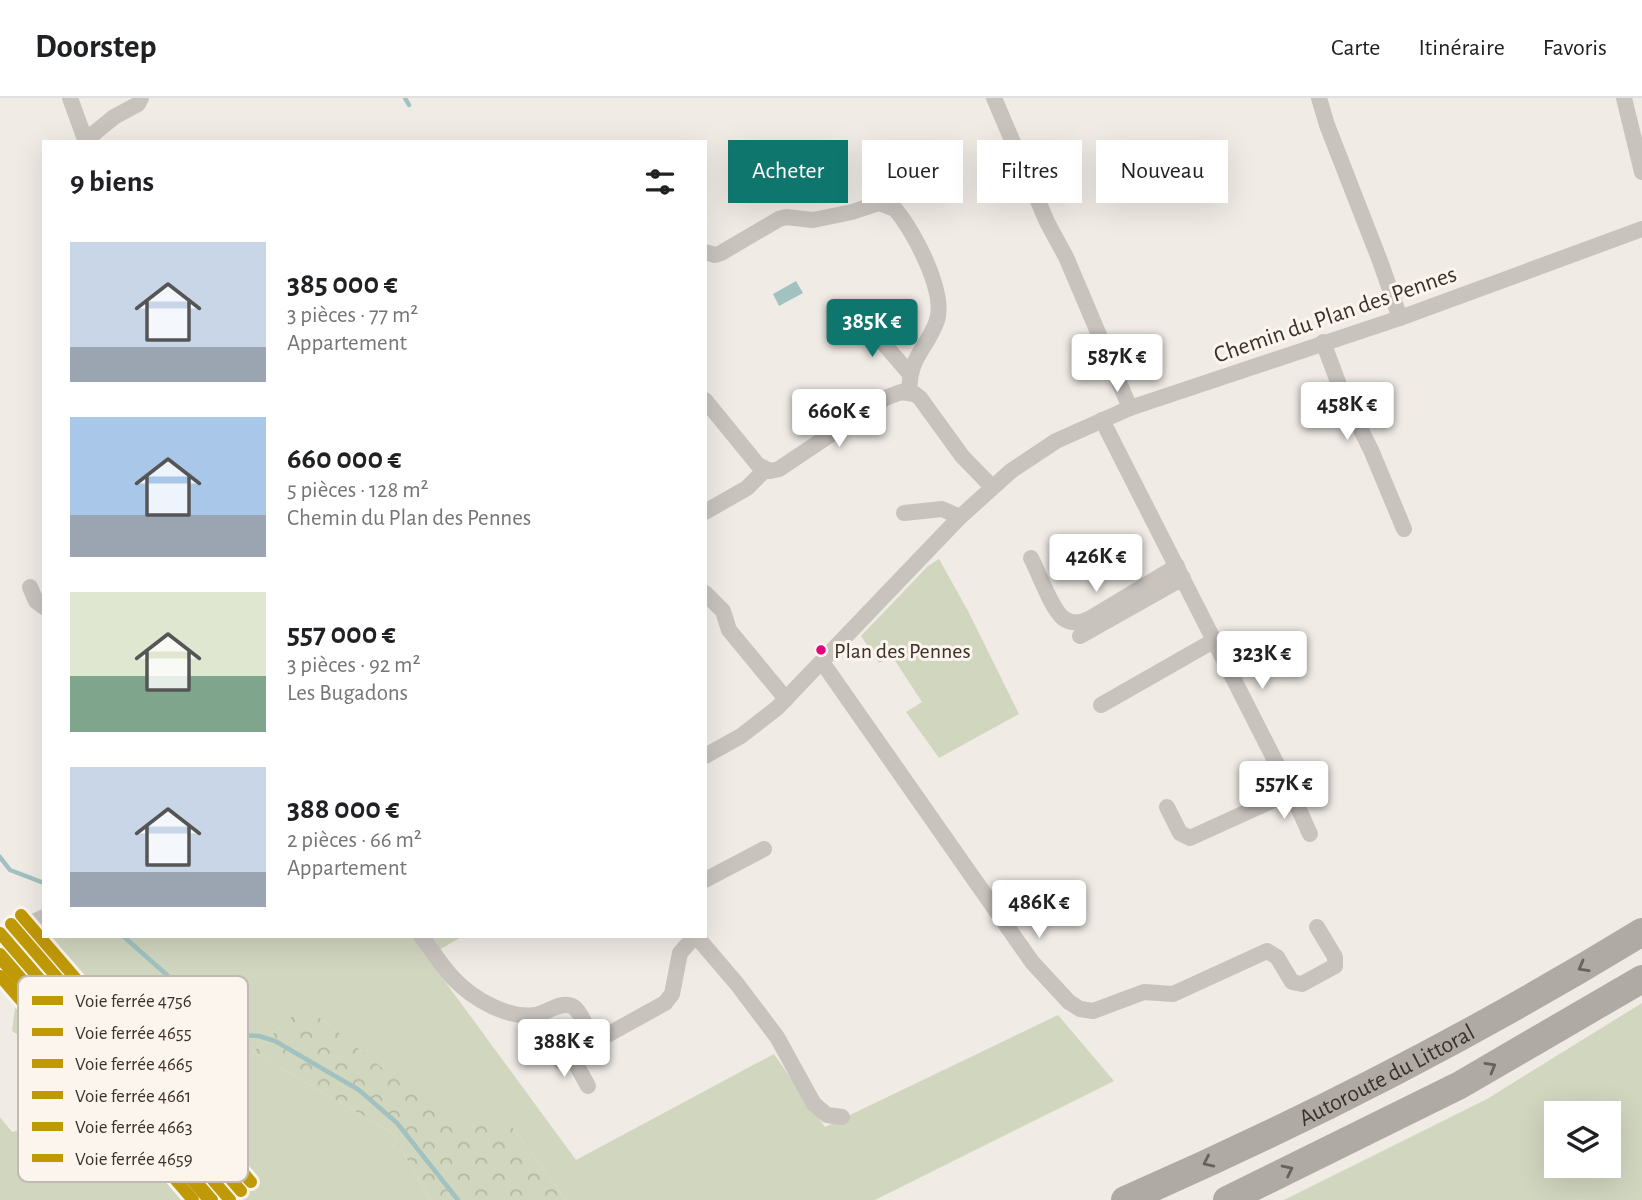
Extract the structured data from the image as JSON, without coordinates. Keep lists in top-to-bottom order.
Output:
{
  "streets": {
    "highway": ["Autoroute du Littoral"],
    "street": ["Chemin du Plan des Pennes"]
  },
  "places": ["Plan des Pennes"],
  "lines": [
    "rail line 4659",
    "rail line 4661",
    "rail line 4655",
    "rail line 4665",
    "rail line 4756",
    "rail line 4663"
  ],
  "legend": [
    "Voie ferrée 4756",
    "Voie ferrée 4655",
    "Voie ferrée 4665",
    "Voie ferrée 4661",
    "Voie ferrée 4663",
    "Voie ferrée 4659"
  ],
  "page": {
    "header": "Doorstep",
    "nav": ["Carte", "Itinéraire", "Favoris"],
    "chip": [
      "Acheter",
      "Louer",
      "Filtres",
      "Nouveau"
    ],
    "heading": "9 biens",
    "list": [
      {
        "name": "385 000 €",
        "note": "3 pièces · 77 m² · Appartement"
      },
      {
        "name": "660 000 €",
        "note": "5 pièces · 128 m² · Chemin du Plan des Pennes"
      },
      {
        "name": "557 000 €",
        "note": "3 pièces · 92 m² · Les Bugadons"
      },
      {
        "name": "388 000 €",
        "note": "2 pièces · 66 m² · Appartement"
      }
    ],
    "price": [
      "385K €",
      "587K €",
      "458K €",
      "660K €",
      "426K €",
      "323K €",
      "557K €",
      "486K €",
      "388K €"
    ]
  }
}
